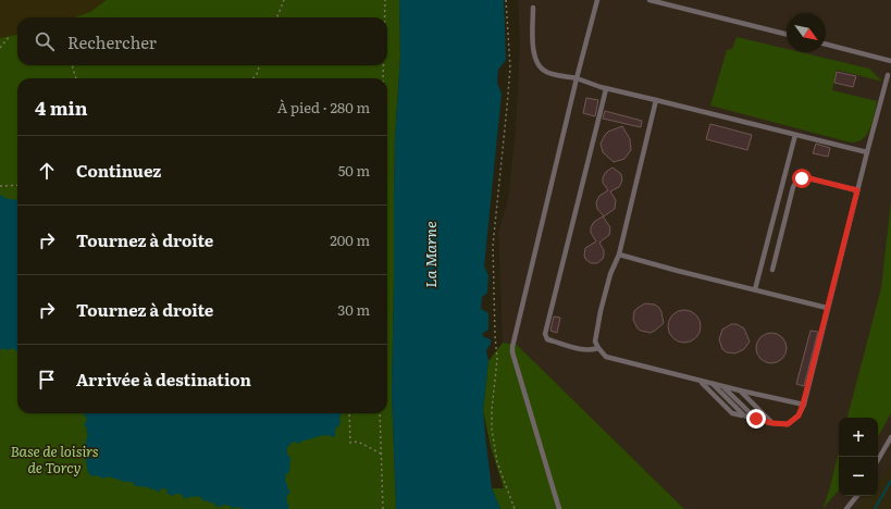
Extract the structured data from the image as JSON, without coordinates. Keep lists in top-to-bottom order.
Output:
{
  "water": ["La Marne"],
  "parks": ["Base de loisirs de Torcy"],
  "north": "bottom right",
  "page": {
    "search": "Rechercher",
    "heading": ["4 min", "À pied · 280 m"],
    "list": [
      ["Continuez", "50 m"],
      ["Tournez à droite", "200 m"],
      ["Tournez à droite", "30 m"],
      "Arrivée à destination"
    ],
    "map_buttons": ["+", "−"]
  }
}
